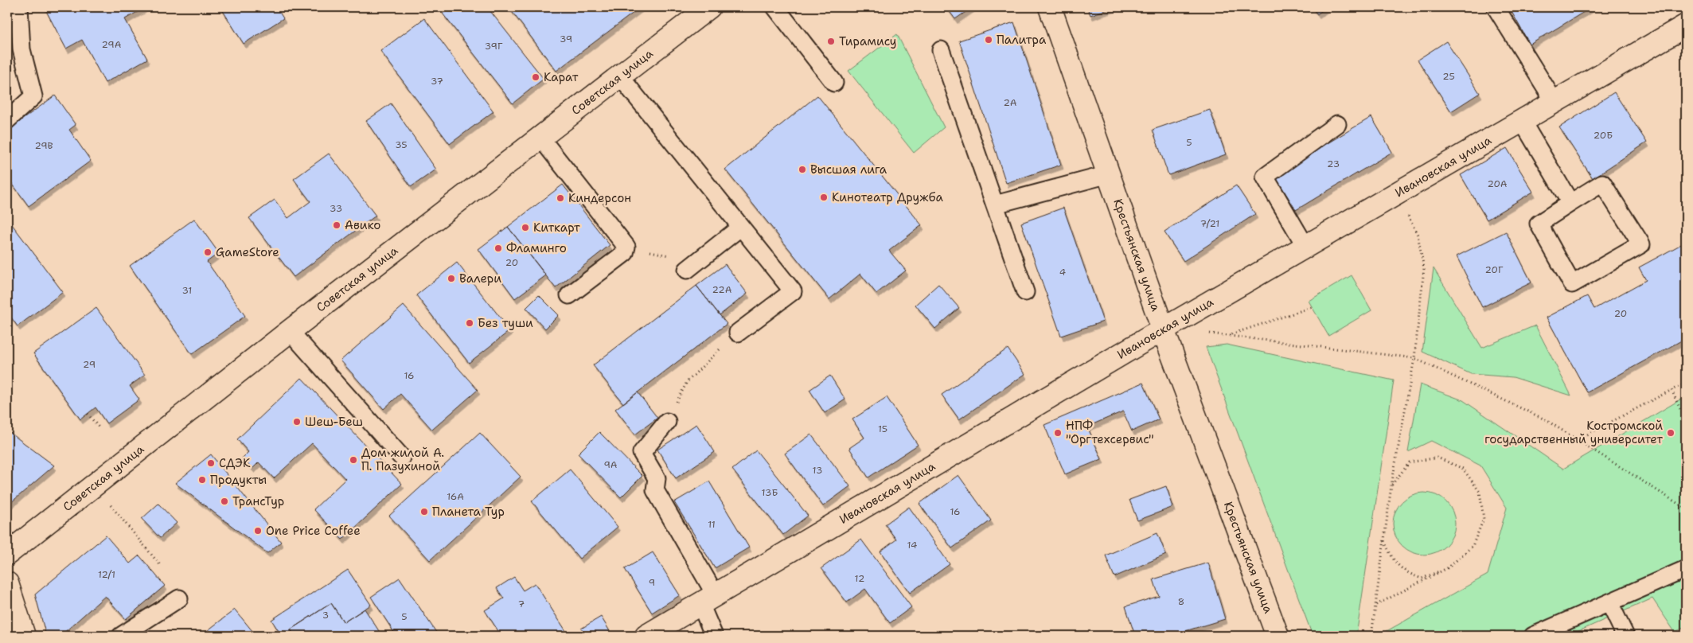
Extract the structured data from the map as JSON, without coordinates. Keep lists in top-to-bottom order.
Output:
{
  "streets": {
    "street": ["Советская улица", "Ивановская улица", "Крестьянская улица"]
  },
  "crossings": [
    ["Ивановская улица", "Крестьянская улица"]
  ],
  "places": [
    "Палитра",
    "Тирамису",
    "Карат",
    "Высшая лига",
    "Кинотеатр Дружба",
    "Киндерсон",
    "Авико",
    "Киткарт",
    "Фламинго",
    "GameStore",
    "Валери",
    "Без туши",
    "Шеш-Беш",
    "НПФ \"Оргтехсервис\"",
    "Костромской государственный университет",
    "Дом жилой А. П. Пазухиной",
    "СДЭК",
    "Продукты",
    "ТрансТур",
    "Планета Тур",
    "One Price Coffee"
  ],
  "house_numbers": [
    "39",
    "29А",
    "39Г",
    "25",
    "37",
    "2А",
    "20Б",
    "5",
    "35",
    "29В",
    "23",
    "20А",
    "33",
    "7/21",
    "20",
    "20Г",
    "4",
    "22А",
    "31",
    "20",
    "29",
    "16",
    "15",
    "9А",
    "13",
    "13Б",
    "16А",
    "16",
    "11",
    "14",
    "12/1",
    "12",
    "9",
    "8",
    "7",
    "3",
    "5"
  ]
}
